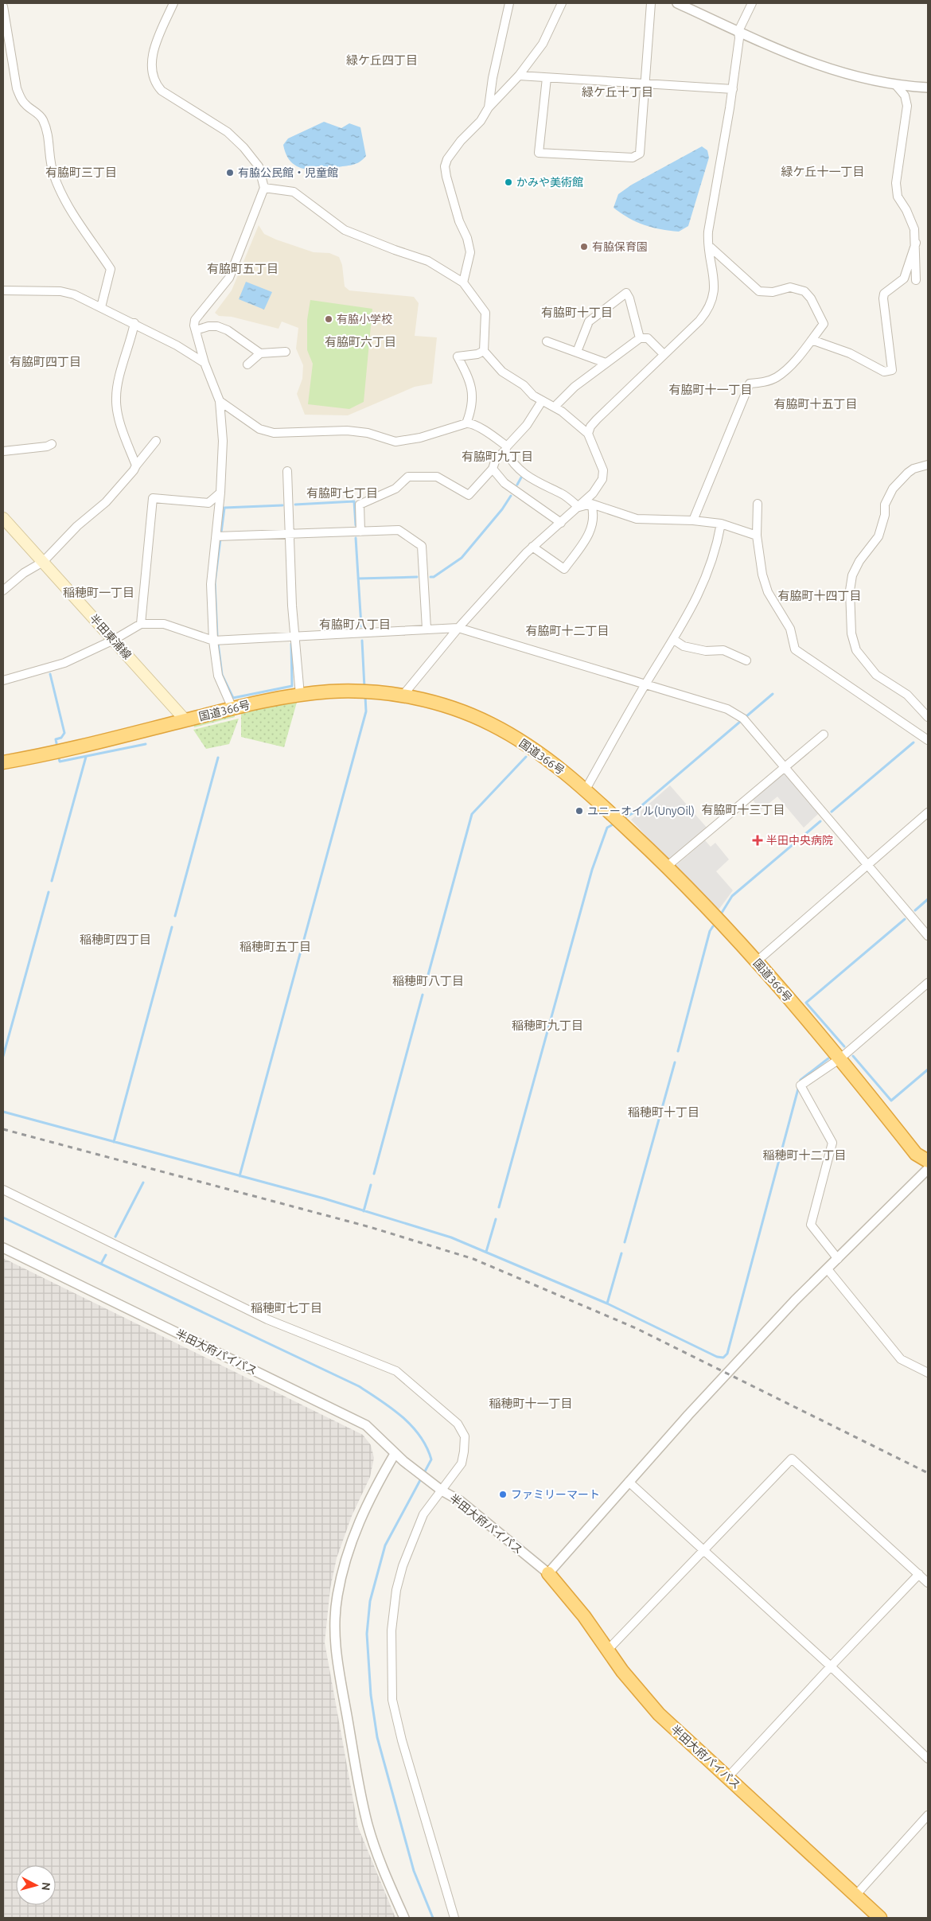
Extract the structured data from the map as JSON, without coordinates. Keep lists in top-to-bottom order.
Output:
{
  "streets": {
    "highway": ["国道366号", "半田大府パイパス"],
    "main road": ["半田東浦線"]
  },
  "crossings": [
    ["半田東浦線", "国道366号"]
  ],
  "districts": [
    "緑ケ丘四丁目",
    "緑ケ丘十丁目",
    "緑ケ丘十一丁目",
    "有脇町三丁目",
    "有脇町五丁目",
    "有脇町十丁目",
    "有脇町六丁目",
    "有脇町四丁目",
    "有脇町十一丁目",
    "有脇町十五丁目",
    "有脇町九丁目",
    "有脇町七丁目",
    "稲穂町一丁目",
    "有脇町十四丁目",
    "有脇町八丁目",
    "有脇町十二丁目",
    "有脇町十三丁目",
    "稲穂町四丁目",
    "稲穂町五丁目",
    "稲穂町八丁目",
    "稲穂町九丁目",
    "稲穂町十丁目",
    "稲穂町十二丁目",
    "稲穂町七丁目",
    "稲穂町十一丁目"
  ],
  "places": {
    "other": [
      "有脇公民館・児童館",
      "かみや美術館",
      "有脇保育園",
      "有脇小学校",
      "ユニーオイル(UnyOil)",
      "ファミリーマート"
    ],
    "health": ["半田中央病院"]
  },
  "north": "right"
}
